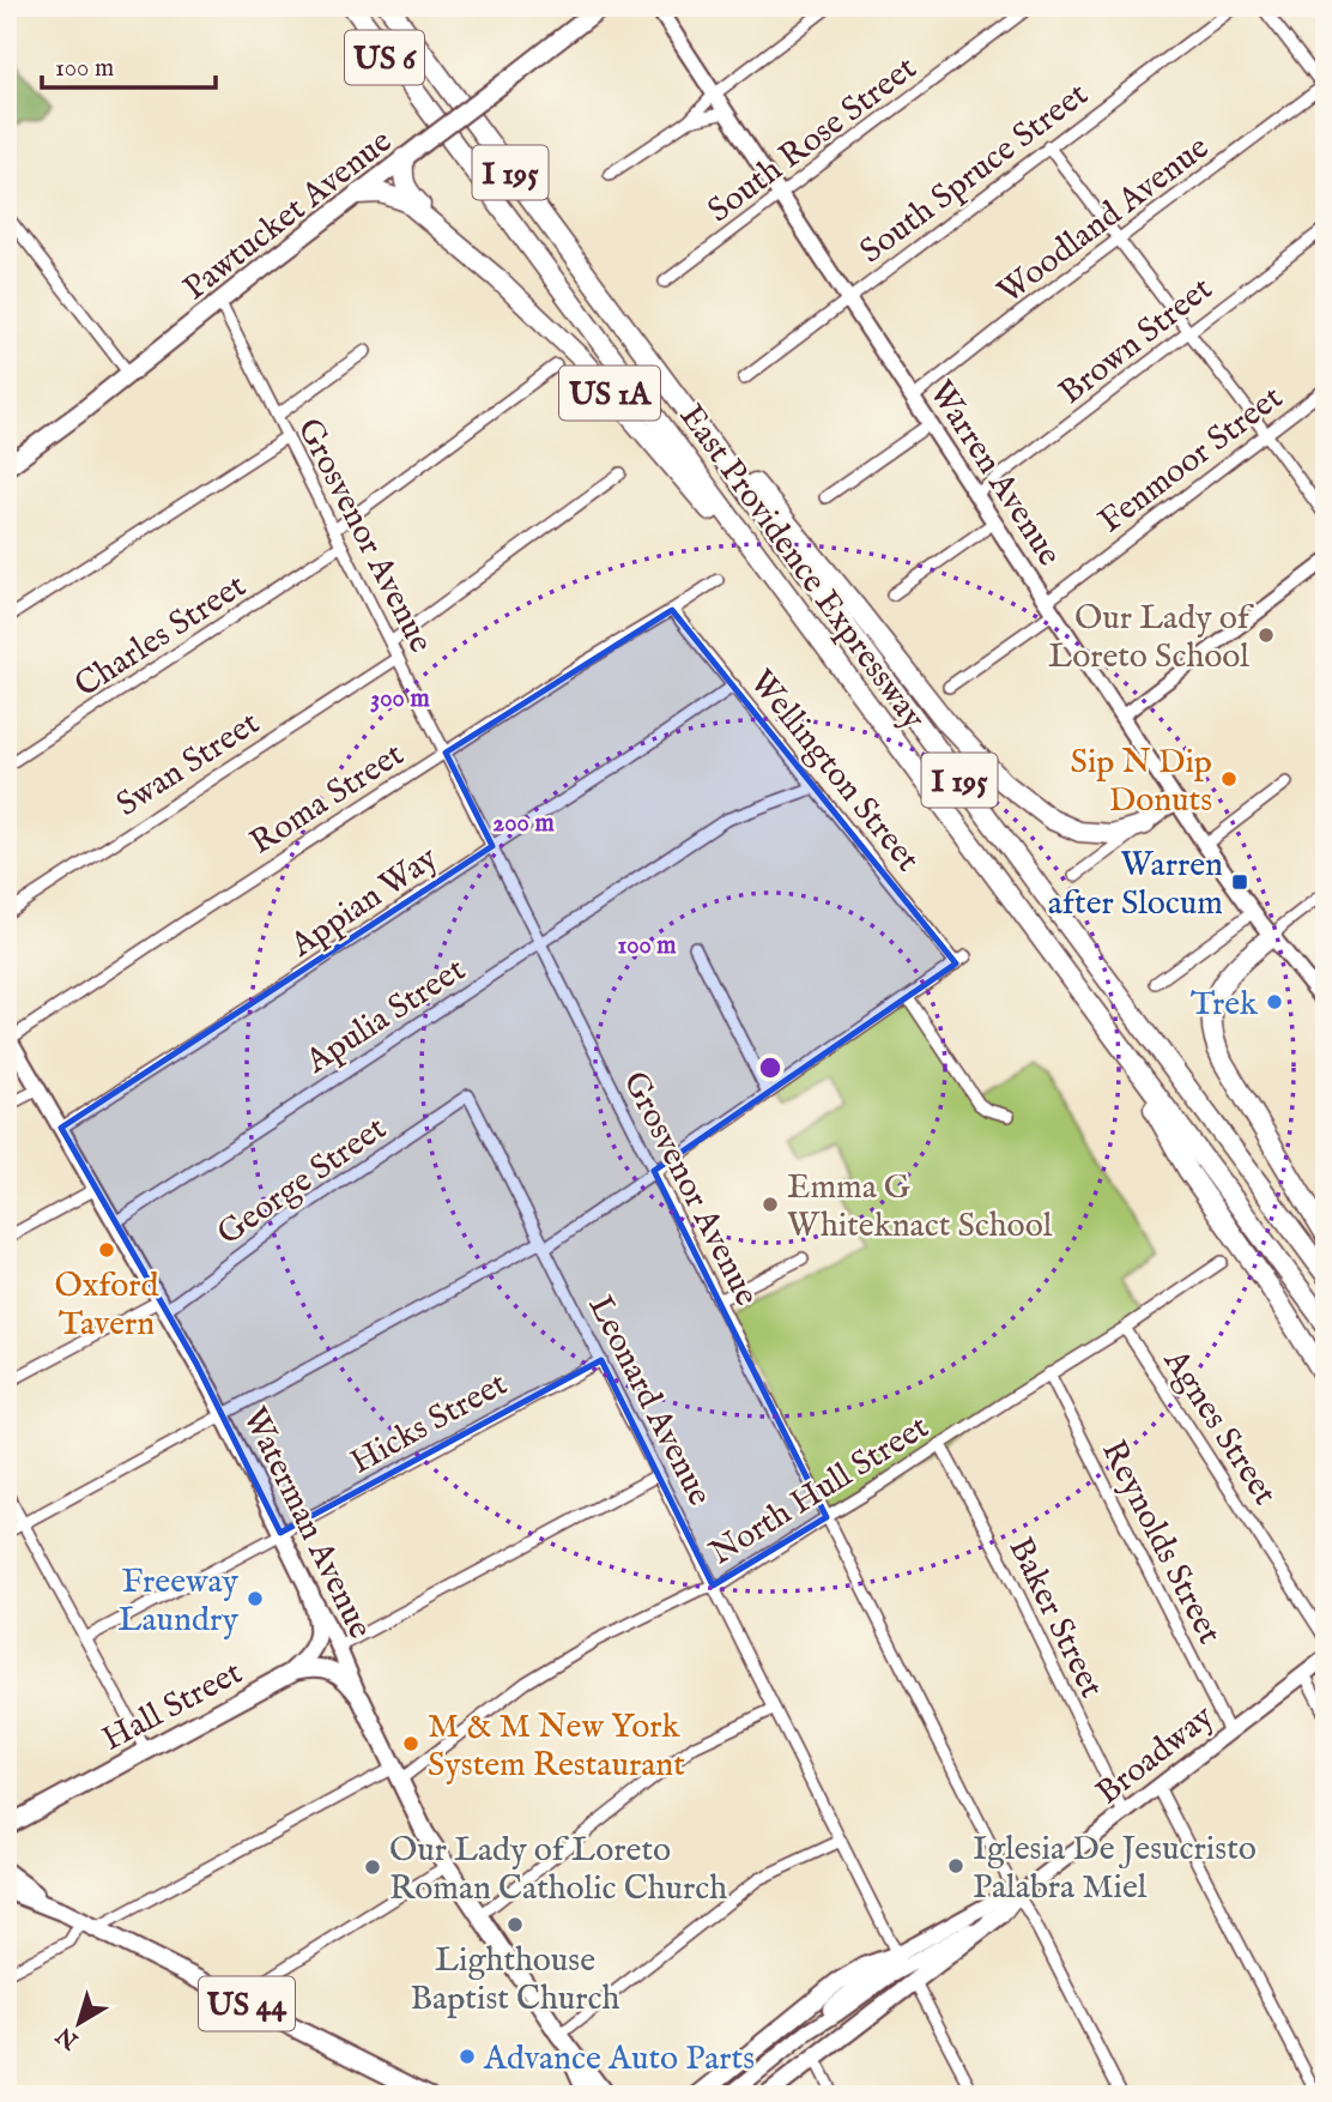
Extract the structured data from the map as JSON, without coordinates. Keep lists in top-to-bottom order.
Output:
{
  "streets": {
    "highway": [
      "US 6",
      "I 195",
      "US 1A",
      "East Providence Expressway"
    ],
    "main road": [
      "Pawtucket Avenue",
      "Warren Avenue",
      "Waterman Avenue",
      "Hall Street",
      "Broadway",
      "US 44"
    ],
    "street": [
      "South Rose Street",
      "South Spruce Street",
      "Woodland Avenue",
      "Brown Street",
      "Fenmoor Street",
      "Grosvenor Avenue",
      "Charles Street",
      "Swan Street",
      "Wellington Street",
      "Roma Street",
      "Appian Way",
      "Apulia Street",
      "George Street",
      "Leonard Avenue",
      "Hicks Street",
      "Agnes Street",
      "North Hull Street",
      "Reynolds Street",
      "Baker Street"
    ]
  },
  "crossings": [
    ["US 6", "East Providence Expressway"],
    ["South Rose Street", "Warren Avenue"],
    ["South Spruce Street", "Warren Avenue"],
    ["Pawtucket Avenue", "US 1A"],
    ["Pawtucket Avenue", "Grosvenor Avenue"],
    ["Woodland Avenue", "Warren Avenue"],
    ["Brown Street", "Warren Avenue"],
    ["US 1A", "East Providence Expressway"],
    ["Fenmoor Street", "Warren Avenue"],
    ["Grosvenor Avenue", "Charles Street"],
    ["Grosvenor Avenue", "Swan Street"],
    ["Grosvenor Avenue", "Roma Street"],
    ["Grosvenor Avenue", "Appian Way"],
    ["Grosvenor Avenue", "Apulia Street"],
    ["Grosvenor Avenue", "North Hull Street"],
    ["Grosvenor Avenue", "Broadway"],
    ["Wellington Street", "Roma Street"],
    ["Wellington Street", "Appian Way"],
    ["Wellington Street", "Apulia Street"],
    ["Roma Street", "Waterman Avenue"],
    ["Appian Way", "Waterman Avenue"],
    ["Apulia Street", "Waterman Avenue"],
    ["George Street", "Leonard Avenue"],
    ["George Street", "Waterman Avenue"],
    ["Leonard Avenue", "Hicks Street"],
    ["Leonard Avenue", "North Hull Street"],
    ["Leonard Avenue", "Broadway"],
    ["Hicks Street", "Waterman Avenue"],
    ["Agnes Street", "North Hull Street"],
    ["North Hull Street", "Waterman Avenue"],
    ["North Hull Street", "Reynolds Street"],
    ["North Hull Street", "Baker Street"],
    ["North Hull Street", "US 44"],
    ["Waterman Avenue", "Hall Street"],
    ["Reynolds Street", "Broadway"],
    ["Baker Street", "Broadway"]
  ],
  "places": {
    "other": [
      "Our Lady of Loreto School",
      "Sip N Dip Donuts",
      "Trek",
      "Emma G Whiteknact School",
      "Oxford Tavern",
      "Freeway Laundry",
      "M & M New York System Restaurant",
      "Iglesia De Jesucristo Palabra Miel",
      "Our Lady of Loreto Roman Catholic Church",
      "Lighthouse Baptist Church",
      "Advance Auto Parts"
    ],
    "transit": ["Warren after Slocum"]
  },
  "scale_bar": "100 m",
  "north": "bottom left",
  "rings": ["300 m", "200 m", "100 m"]
}
